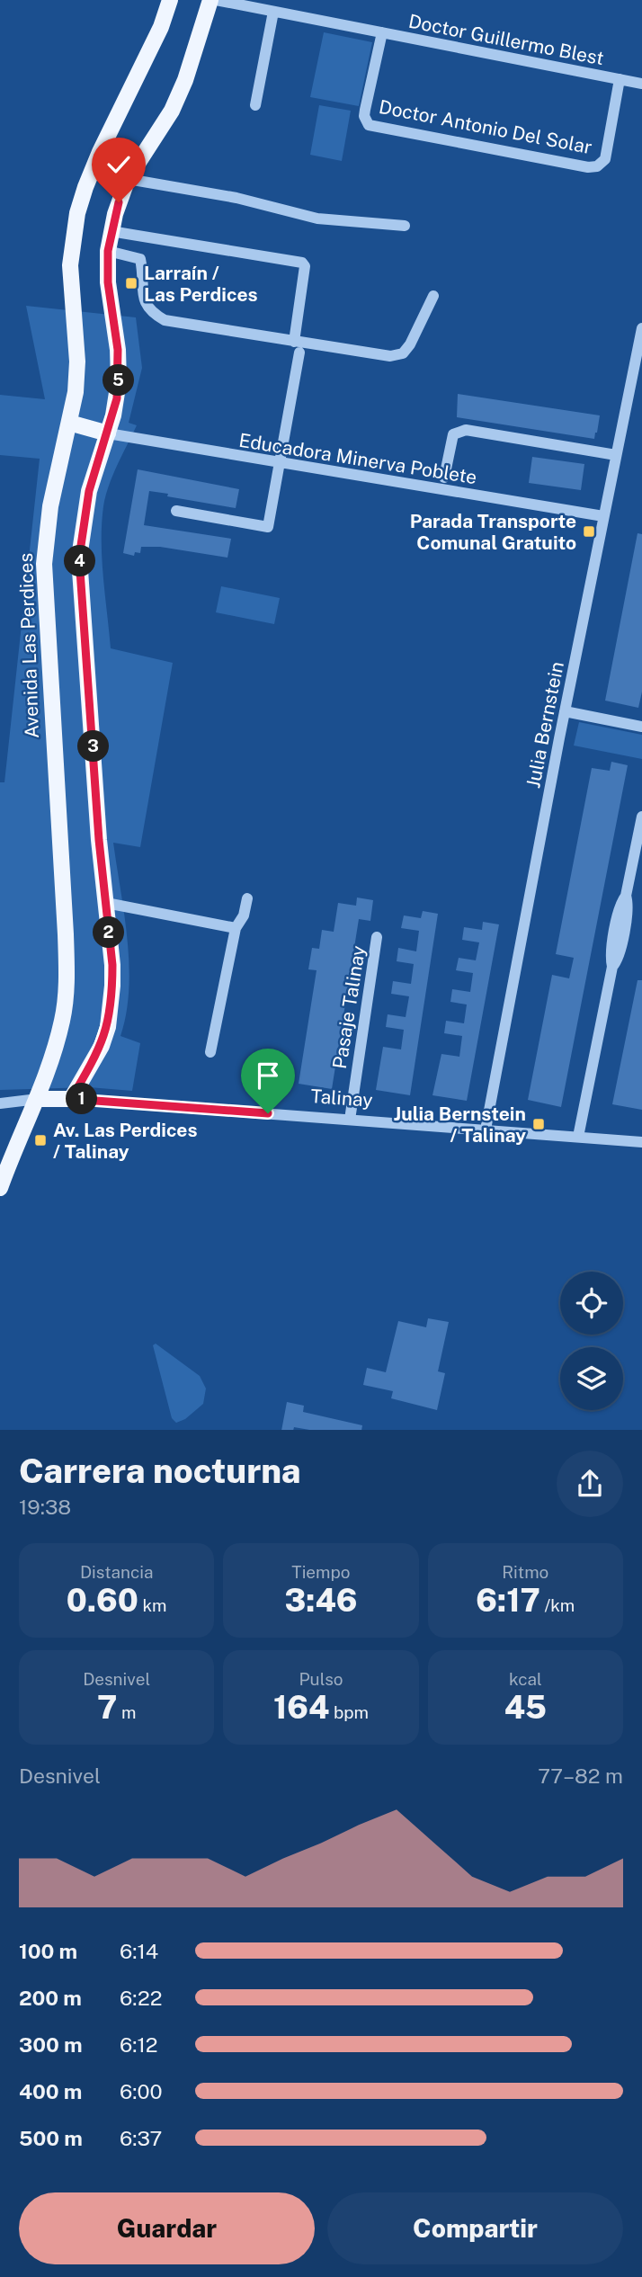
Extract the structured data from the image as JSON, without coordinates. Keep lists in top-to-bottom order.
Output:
{
  "streets": {
    "main road": ["Avenida Las Perdices", "Talinay"],
    "street": [
      "Doctor Guillermo Blest",
      "Doctor Antonio Del Solar",
      "Educadora Minerva Poblete",
      "Julia Bernstein",
      "Pasaje Talinay"
    ]
  },
  "crossings": [
    ["Doctor Guillermo Blest", "Doctor Antonio Del Solar"],
    ["Educadora Minerva Poblete", "Julia Bernstein"],
    ["Avenida Las Perdices", "Talinay"],
    ["Julia Bernstein", "Talinay"],
    ["Pasaje Talinay", "Talinay"]
  ],
  "places": {
    "transit": [
      "Larraín / Las Perdices",
      "Parada Transporte Comunal Gratuito",
      "Julia Bernstein / Talinay",
      "Av. Las Perdices / Talinay"
    ]
  },
  "page": {
    "pins": [
      "5",
      "4",
      "3",
      "2",
      "1"
    ],
    "heading": ["Carrera nocturna", "19:38"],
    "stats": [
      ["Distancia", "0.60 km"],
      ["Tiempo", "3:46"],
      ["Ritmo", "6:17 /km"],
      ["Desnivel", "7 m"],
      ["Pulso", "164 bpm"],
      ["kcal", "45"]
    ],
    "chart": ["Desnivel", "77–82 m"],
    "list": [
      {
        "name": "100 m",
        "note": "6:14"
      },
      {
        "name": "200 m",
        "note": "6:22"
      },
      {
        "name": "300 m",
        "note": "6:12"
      },
      {
        "name": "400 m",
        "note": "6:00"
      },
      {
        "name": "500 m",
        "note": "6:37"
      }
    ],
    "buttons": ["Guardar", "Compartir"]
  }
}
